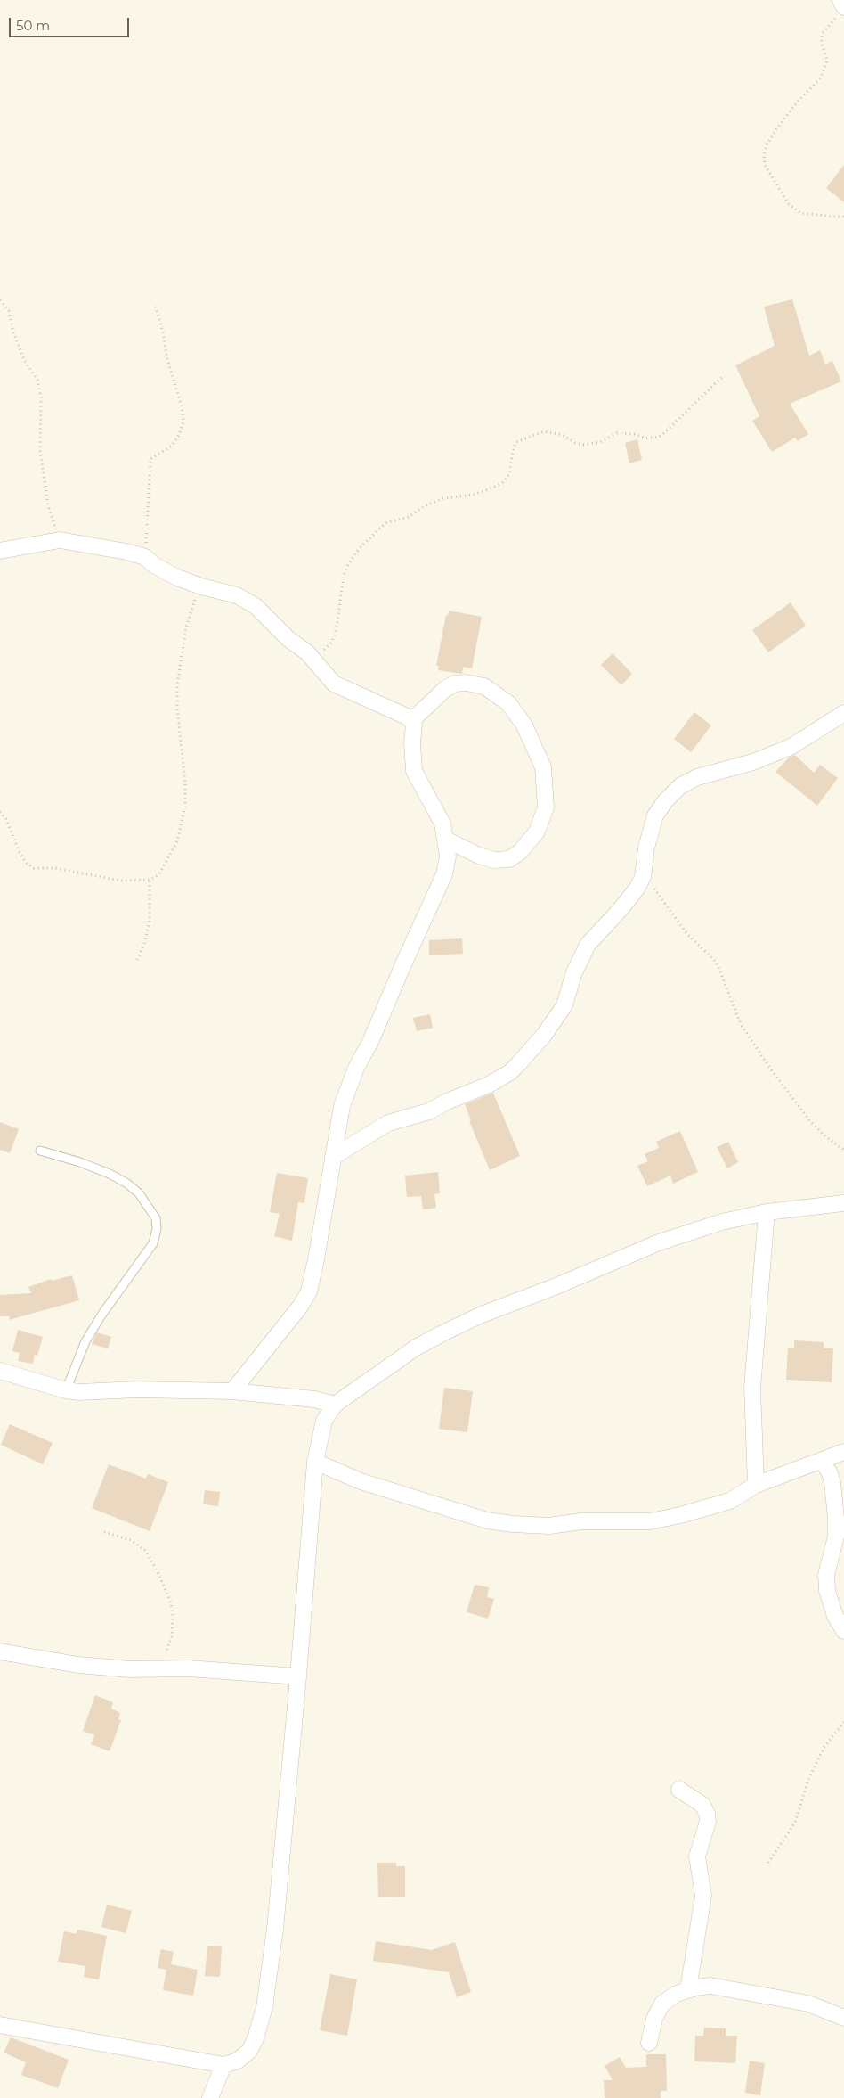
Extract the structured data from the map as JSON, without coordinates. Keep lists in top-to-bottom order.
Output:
{
  "scale_bar": "50 m"
}
